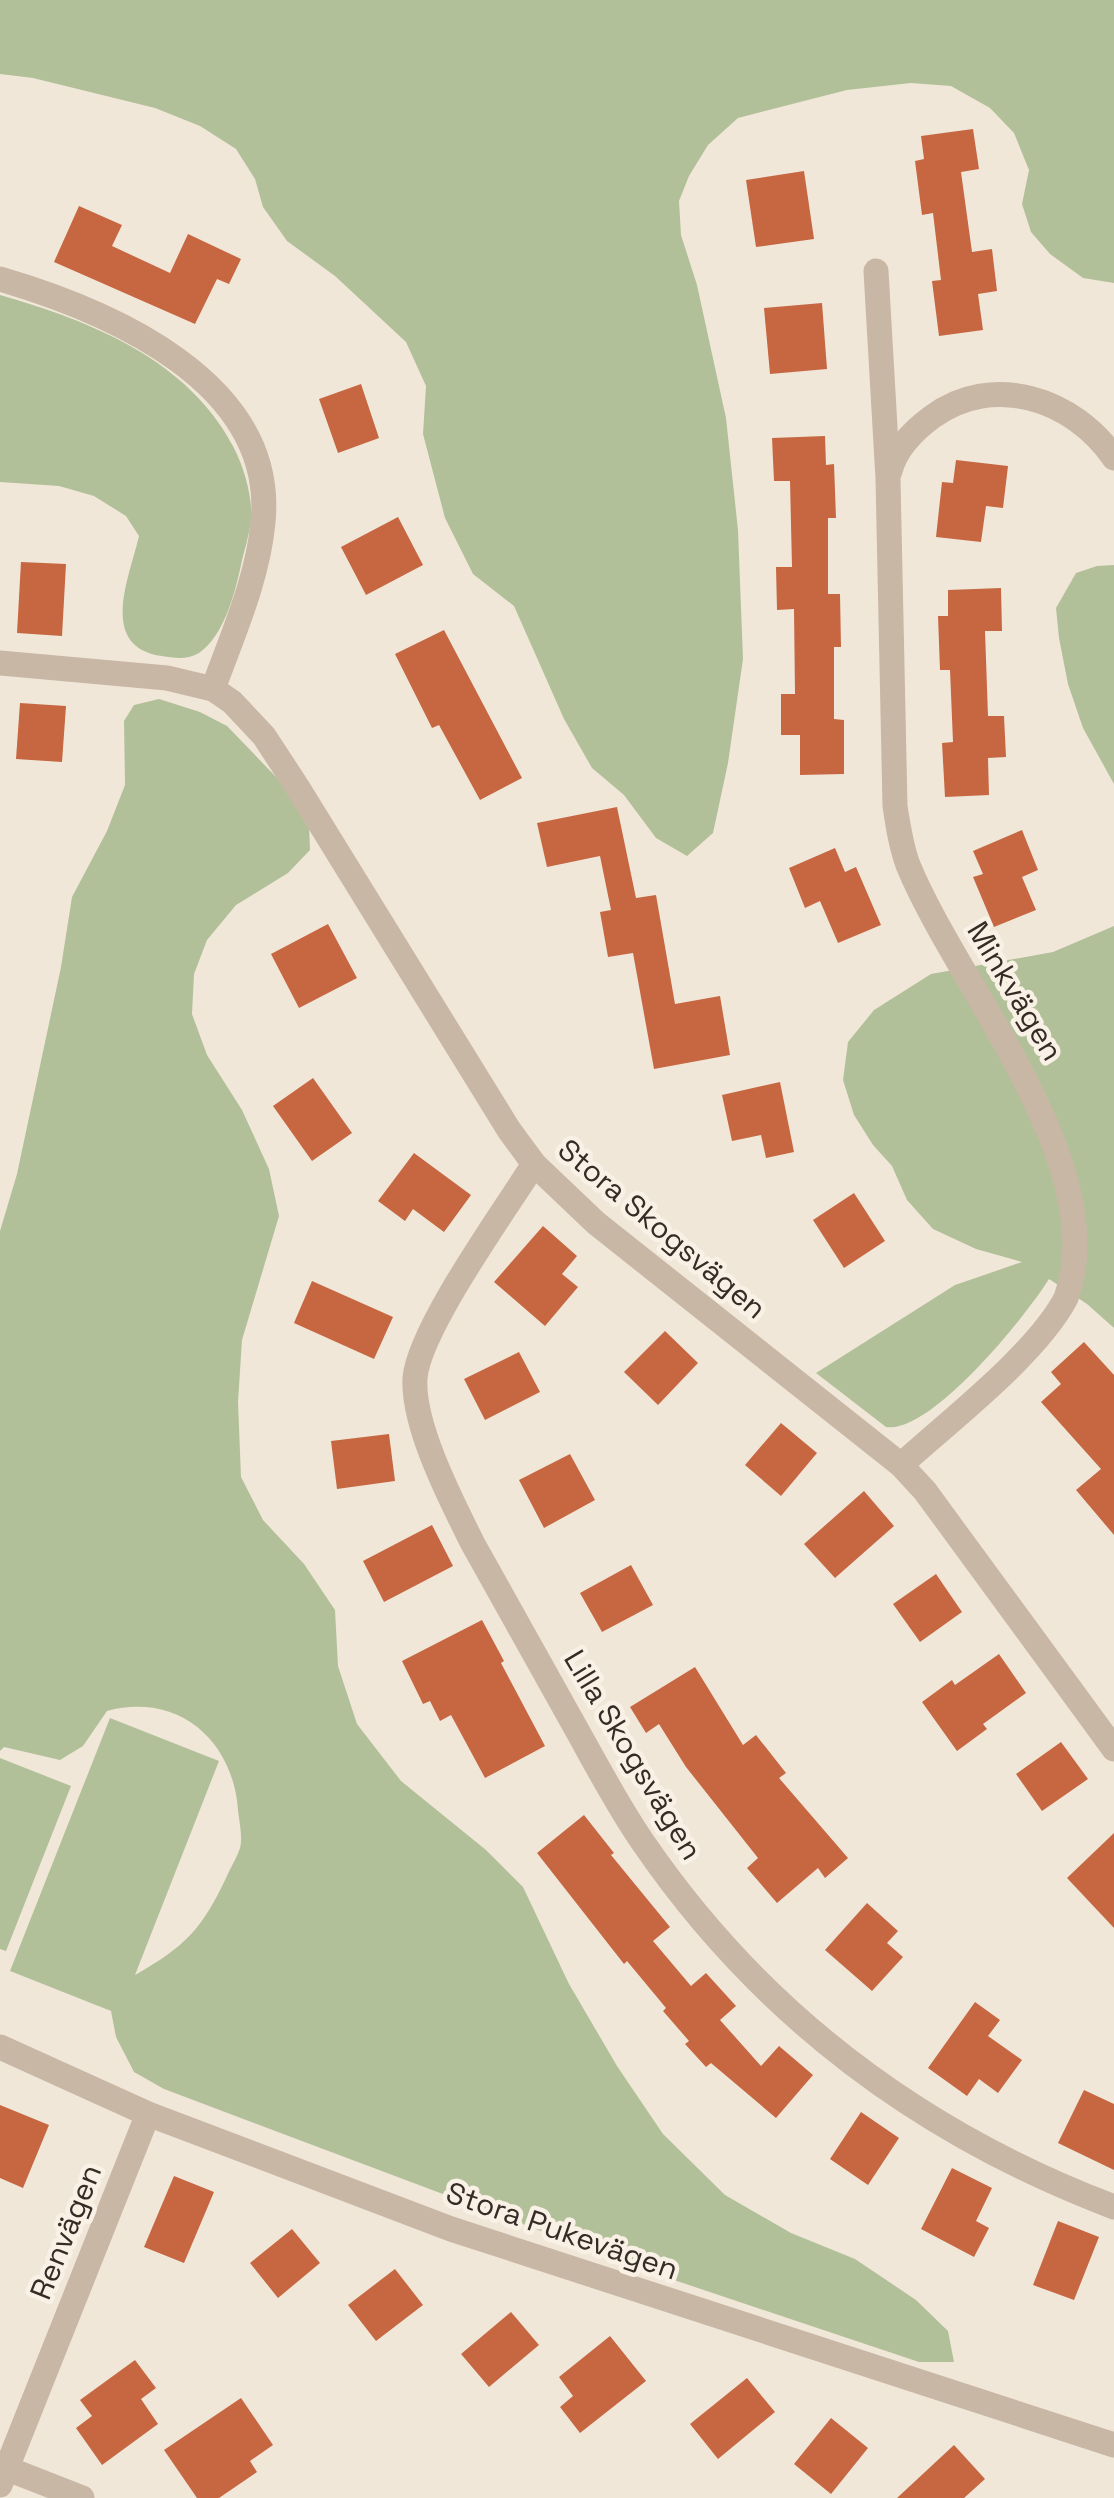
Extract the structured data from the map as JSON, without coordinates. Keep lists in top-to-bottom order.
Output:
{
  "streets": {
    "street": [
      "Minkvägen",
      "Stora Skogsvägen",
      "Lilla Skogsvägen",
      "Stora Pukevägen",
      "Renvägen"
    ]
  },
  "crossings": [
    ["Minkvägen", "Stora Skogsvägen"],
    ["Stora Skogsvägen", "Lilla Skogsvägen"],
    ["Stora Pukevägen", "Renvägen"]
  ]
}
